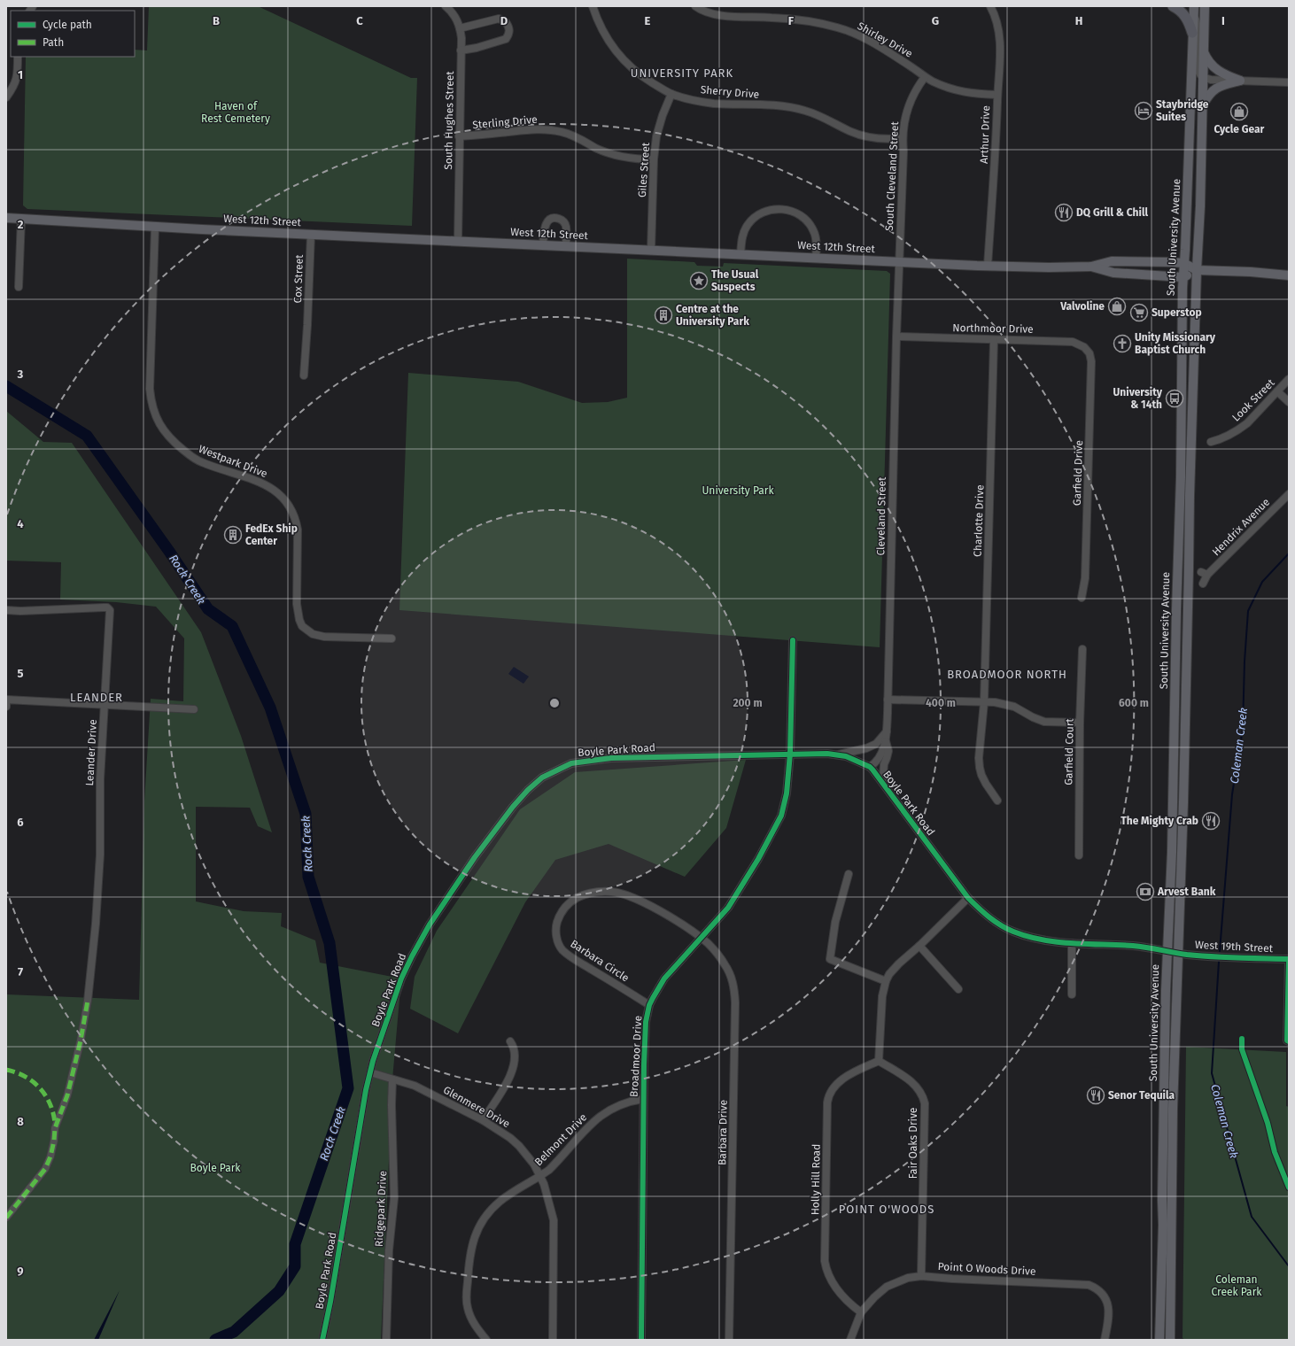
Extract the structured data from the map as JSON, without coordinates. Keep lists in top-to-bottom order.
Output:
{
  "streets": {
    "main road": ["West 12th Street", "South University Avenue"],
    "street": [
      "Shirley Drive",
      "Sherry Drive",
      "South Hughes Street",
      "Sterling Drive",
      "Arthur Drive",
      "Giles Street",
      "South Cleveland Street",
      "Cox Street",
      "Northmoor Drive",
      "Look Street",
      "Westpark Drive",
      "Garfield Drive",
      "Cleveland Street",
      "Charlotte Drive",
      "Hendrix Avenue",
      "Boyle Park Road",
      "Garfield Court",
      "Leander Drive",
      "West 19th Street",
      "Barbara Circle",
      "Broadmoor Drive",
      "Glenmere Drive",
      "Barbara Drive",
      "Belmont Drive",
      "Fair Oaks Drive",
      "Holly Hill Road",
      "Ridgepark Drive",
      "Point O Woods Drive"
    ]
  },
  "crossings": [
    ["Shirley Drive", "Arthur Drive"],
    ["Shirley Drive", "South Cleveland Street"],
    ["Sherry Drive", "Giles Street"],
    ["Sherry Drive", "South Cleveland Street"],
    ["South Hughes Street", "Sterling Drive"],
    ["South Hughes Street", "West 12th Street"],
    ["Sterling Drive", "Giles Street"],
    ["Arthur Drive", "West 12th Street"],
    ["Giles Street", "West 12th Street"],
    ["South Cleveland Street", "West 12th Street"],
    ["South Cleveland Street", "Cleveland Street"],
    ["West 12th Street", "South University Avenue"],
    ["West 12th Street", "Cox Street"],
    ["West 12th Street", "Westpark Drive"],
    ["West 12th Street", "Cleveland Street"],
    ["South University Avenue", "Boyle Park Road"],
    ["South University Avenue", "West 19th Street"],
    ["Northmoor Drive", "Garfield Drive"],
    ["Northmoor Drive", "Cleveland Street"],
    ["Northmoor Drive", "Charlotte Drive"],
    ["Cleveland Street", "Boyle Park Road"],
    ["Boyle Park Road", "West 19th Street"],
    ["Boyle Park Road", "Broadmoor Drive"],
    ["Boyle Park Road", "Glenmere Drive"],
    ["Barbara Circle", "Broadmoor Drive"],
    ["Barbara Circle", "Barbara Drive"],
    ["Broadmoor Drive", "Barbara Drive"],
    ["Broadmoor Drive", "Belmont Drive"],
    ["Glenmere Drive", "Belmont Drive"],
    ["Glenmere Drive", "Ridgepark Drive"],
    ["Fair Oaks Drive", "Holly Hill Road"],
    ["Fair Oaks Drive", "Point O Woods Drive"],
    ["Holly Hill Road", "Point O Woods Drive"]
  ],
  "districts": [
    "UNIVERSITY PARK",
    "BROADMOOR NORTH",
    "LEANDER",
    "POINT O'WOODS"
  ],
  "water": ["Rock Creek", "Coleman Creek"],
  "parks": [
    "Haven of Rest Cemetery",
    "University Park",
    "Boyle Park",
    "Coleman Creek Park"
  ],
  "places": {
    "hotel": ["Staybridge Suites"],
    "shop": ["Cycle Gear", "Valvoline"],
    "restaurant": ["DQ Grill & Chill", "The Mighty Crab", "Senor Tequila"],
    "place": ["The Usual Suspects"],
    "supermarket": ["Superstop"],
    "building": ["Centre at the University Park", "FedEx Ship Center"],
    "church": ["Unity Missionary Baptist Church"],
    "bus stop": ["University & 14th"],
    "bank": ["Arvest Bank"]
  },
  "legend": ["Cycle path", "Path"],
  "grid": {
    "columns": [
      "B",
      "C",
      "D",
      "E",
      "F",
      "G",
      "H",
      "I"
    ],
    "rows": [
      "1",
      "2",
      "3",
      "4",
      "5",
      "6",
      "7",
      "8",
      "9"
    ]
  },
  "rings": ["200 m", "400 m", "600 m"]
}
